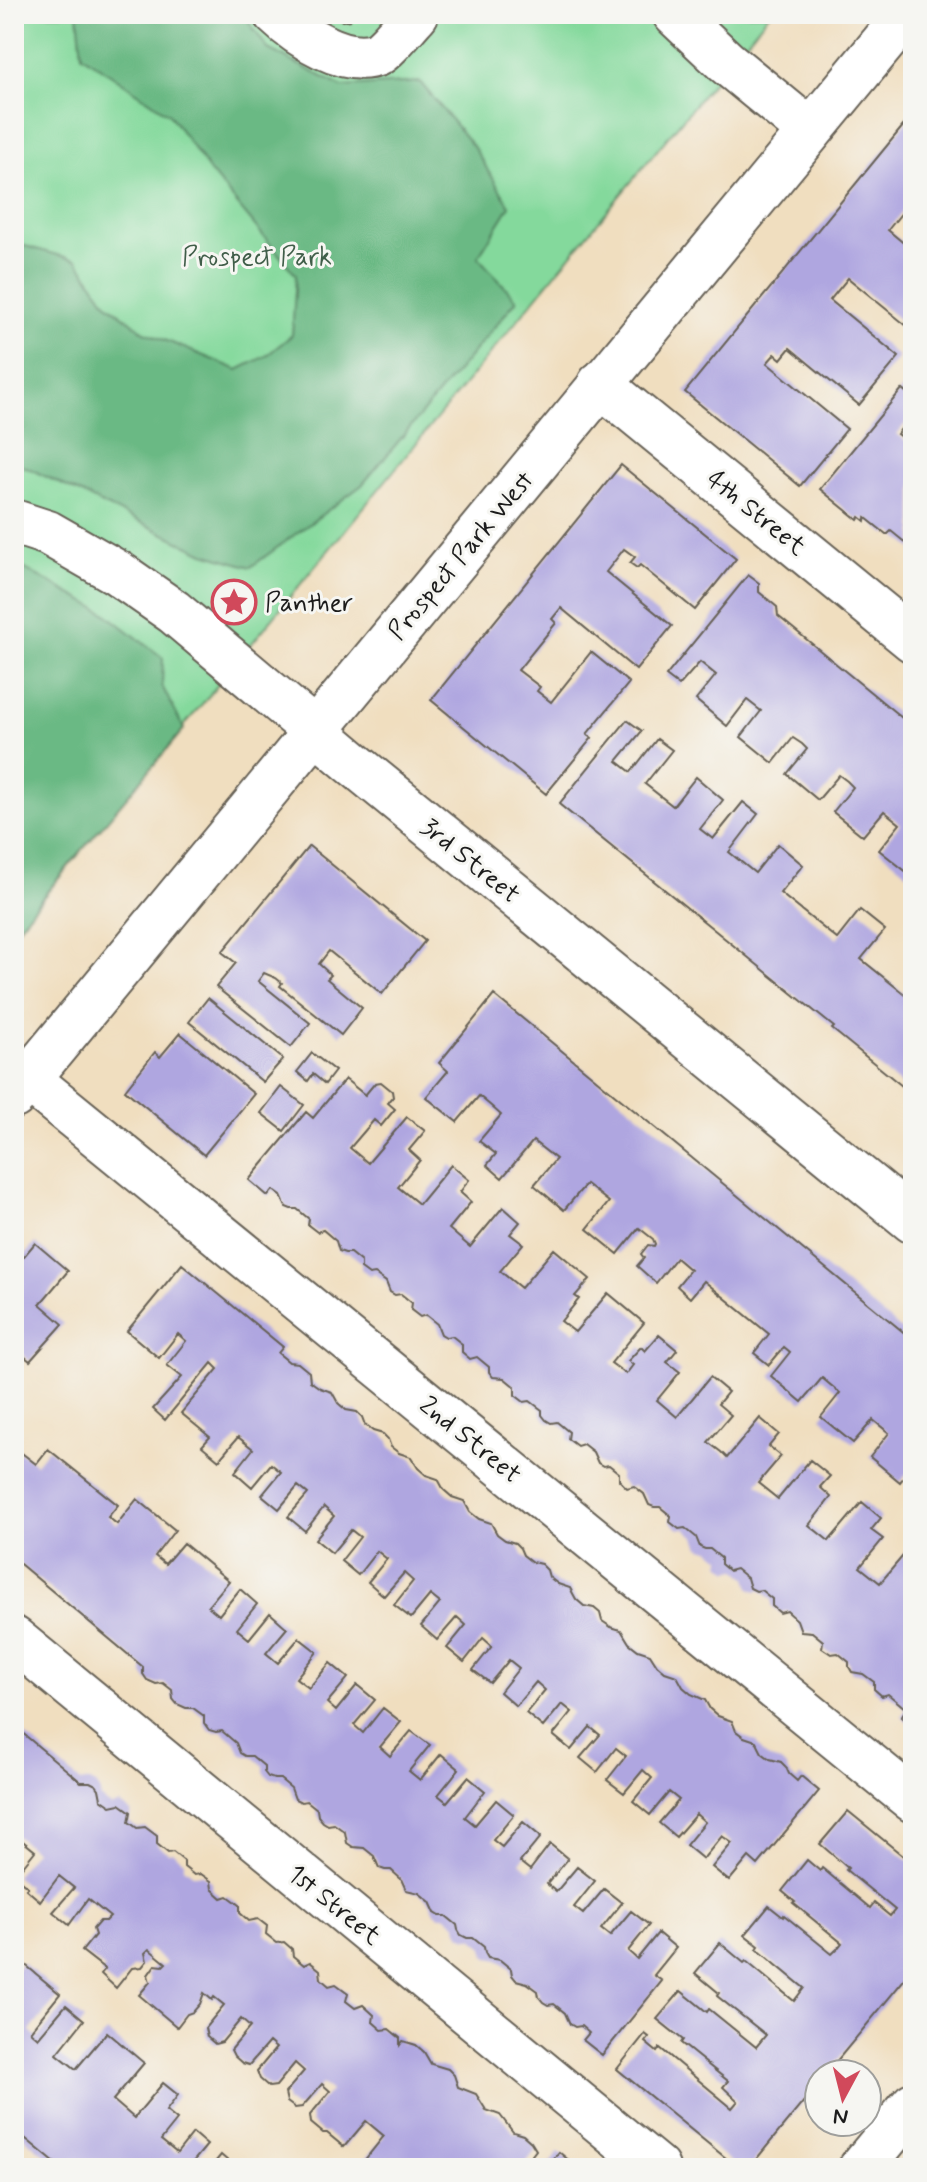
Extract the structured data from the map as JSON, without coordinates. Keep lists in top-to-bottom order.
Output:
{
  "streets": {
    "street": [
      "4th Street",
      "Prospect Park West",
      "3rd Street",
      "2nd Street",
      "1st Street"
    ]
  },
  "crossings": [
    ["4th Street", "Prospect Park West"],
    ["Prospect Park West", "3rd Street"],
    ["Prospect Park West", "2nd Street"]
  ],
  "parks": ["Prospect Park"],
  "places": {
    "place": ["Panther"]
  },
  "north": "bottom"
}
